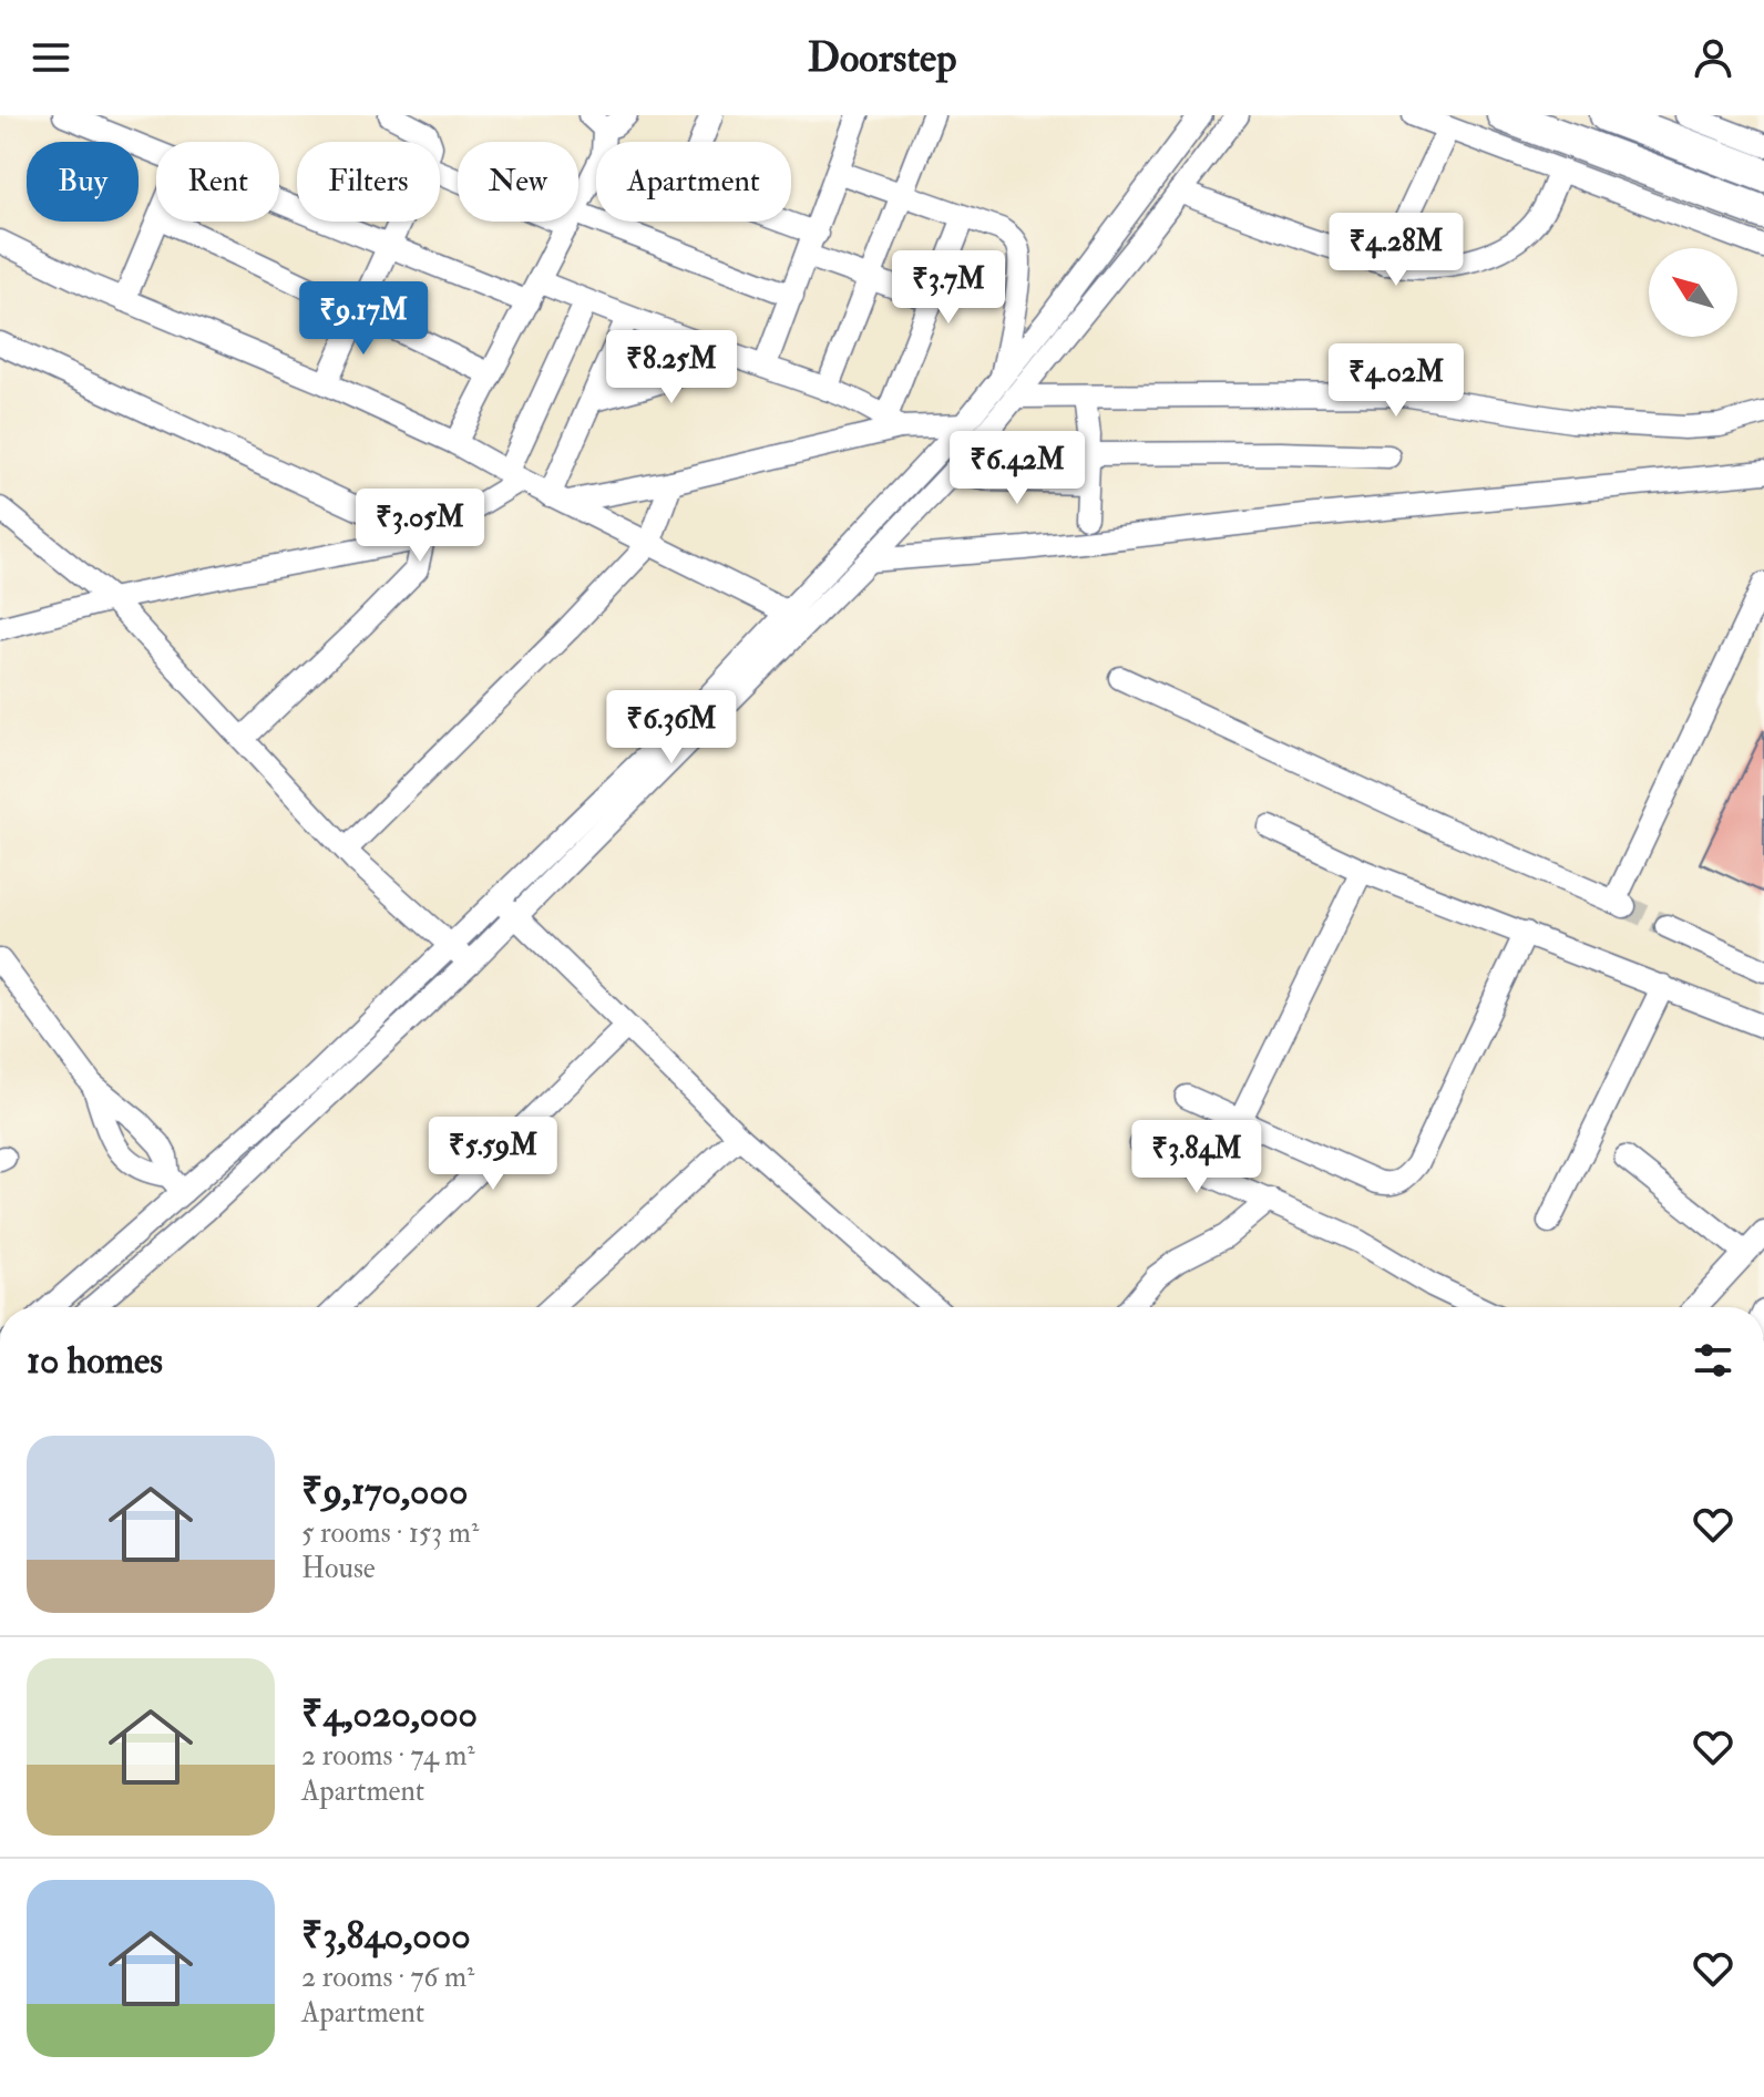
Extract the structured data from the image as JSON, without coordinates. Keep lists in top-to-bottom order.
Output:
{
  "north": "top left",
  "page": {
    "header": "Doorstep",
    "chip": [
      "Buy",
      "Rent",
      "Filters",
      "New",
      "Apartment"
    ],
    "price": [
      "₹4.28M",
      "₹3.7M",
      "₹9.17M",
      "₹8.25M",
      "₹4.02M",
      "₹6.42M",
      "₹3.05M",
      "₹6.36M",
      "₹5.59M",
      "₹3.84M"
    ],
    "heading": "10 homes",
    "list": [
      {
        "name": "₹9,170,000",
        "note": "5 rooms · 153 m² · House"
      },
      {
        "name": "₹4,020,000",
        "note": "2 rooms · 74 m² · Apartment"
      },
      {
        "name": "₹3,840,000",
        "note": "2 rooms · 76 m² · Apartment"
      }
    ]
  }
}
